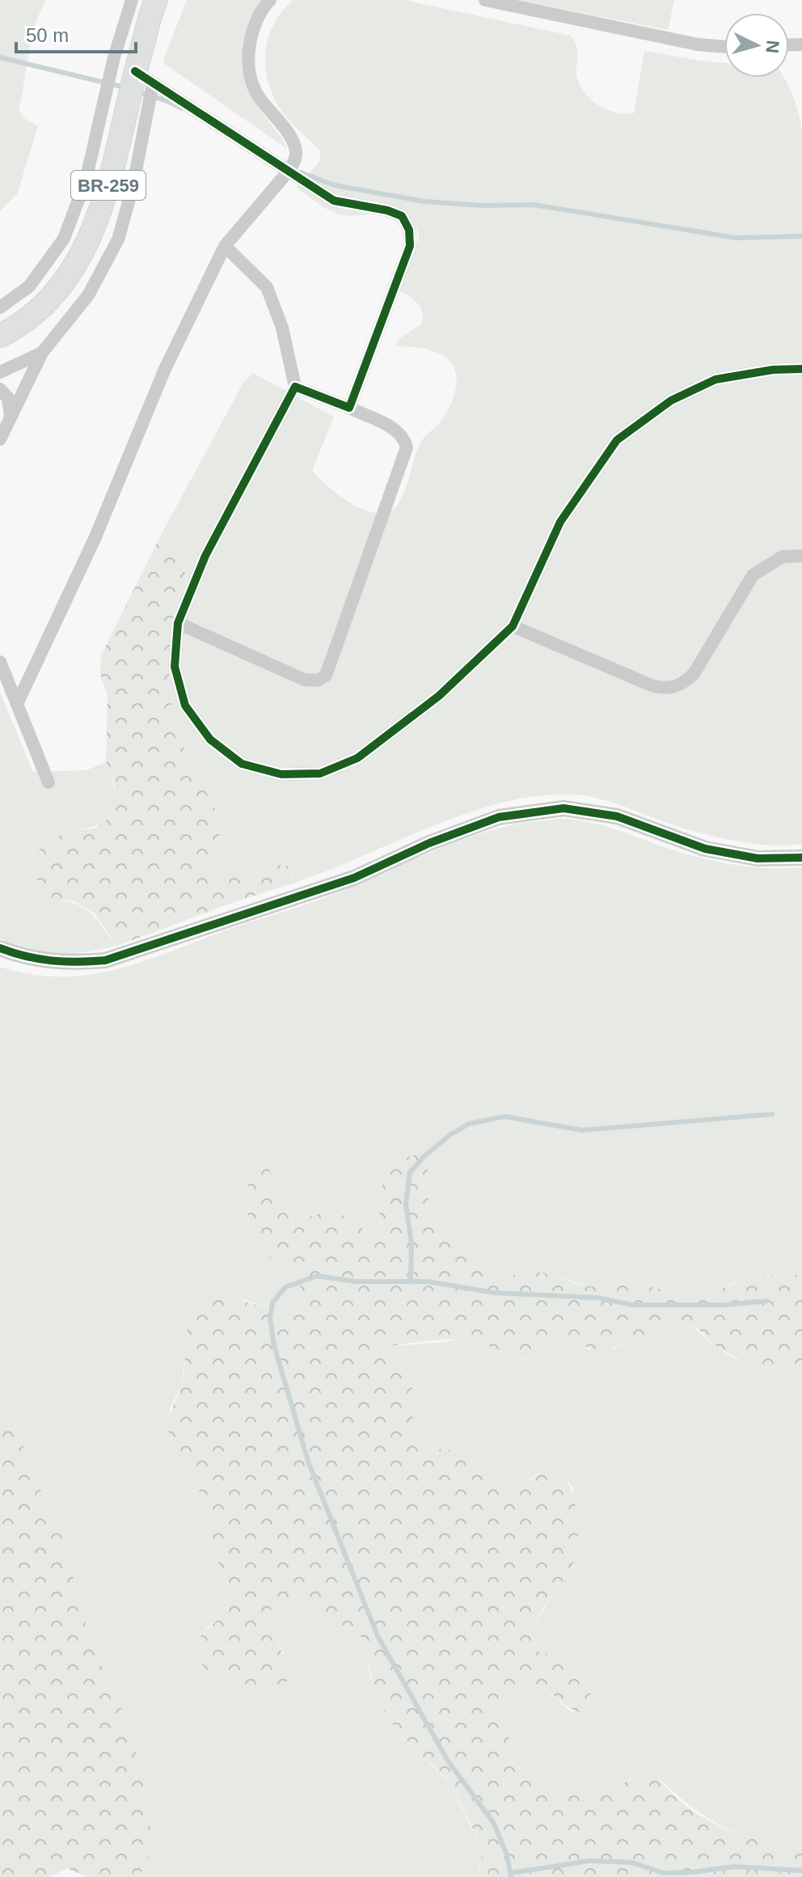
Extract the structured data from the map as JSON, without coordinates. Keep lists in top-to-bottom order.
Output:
{
  "streets": {
    "highway": ["BR-259"]
  },
  "scale_bar": "50 m",
  "north": "right"
}
